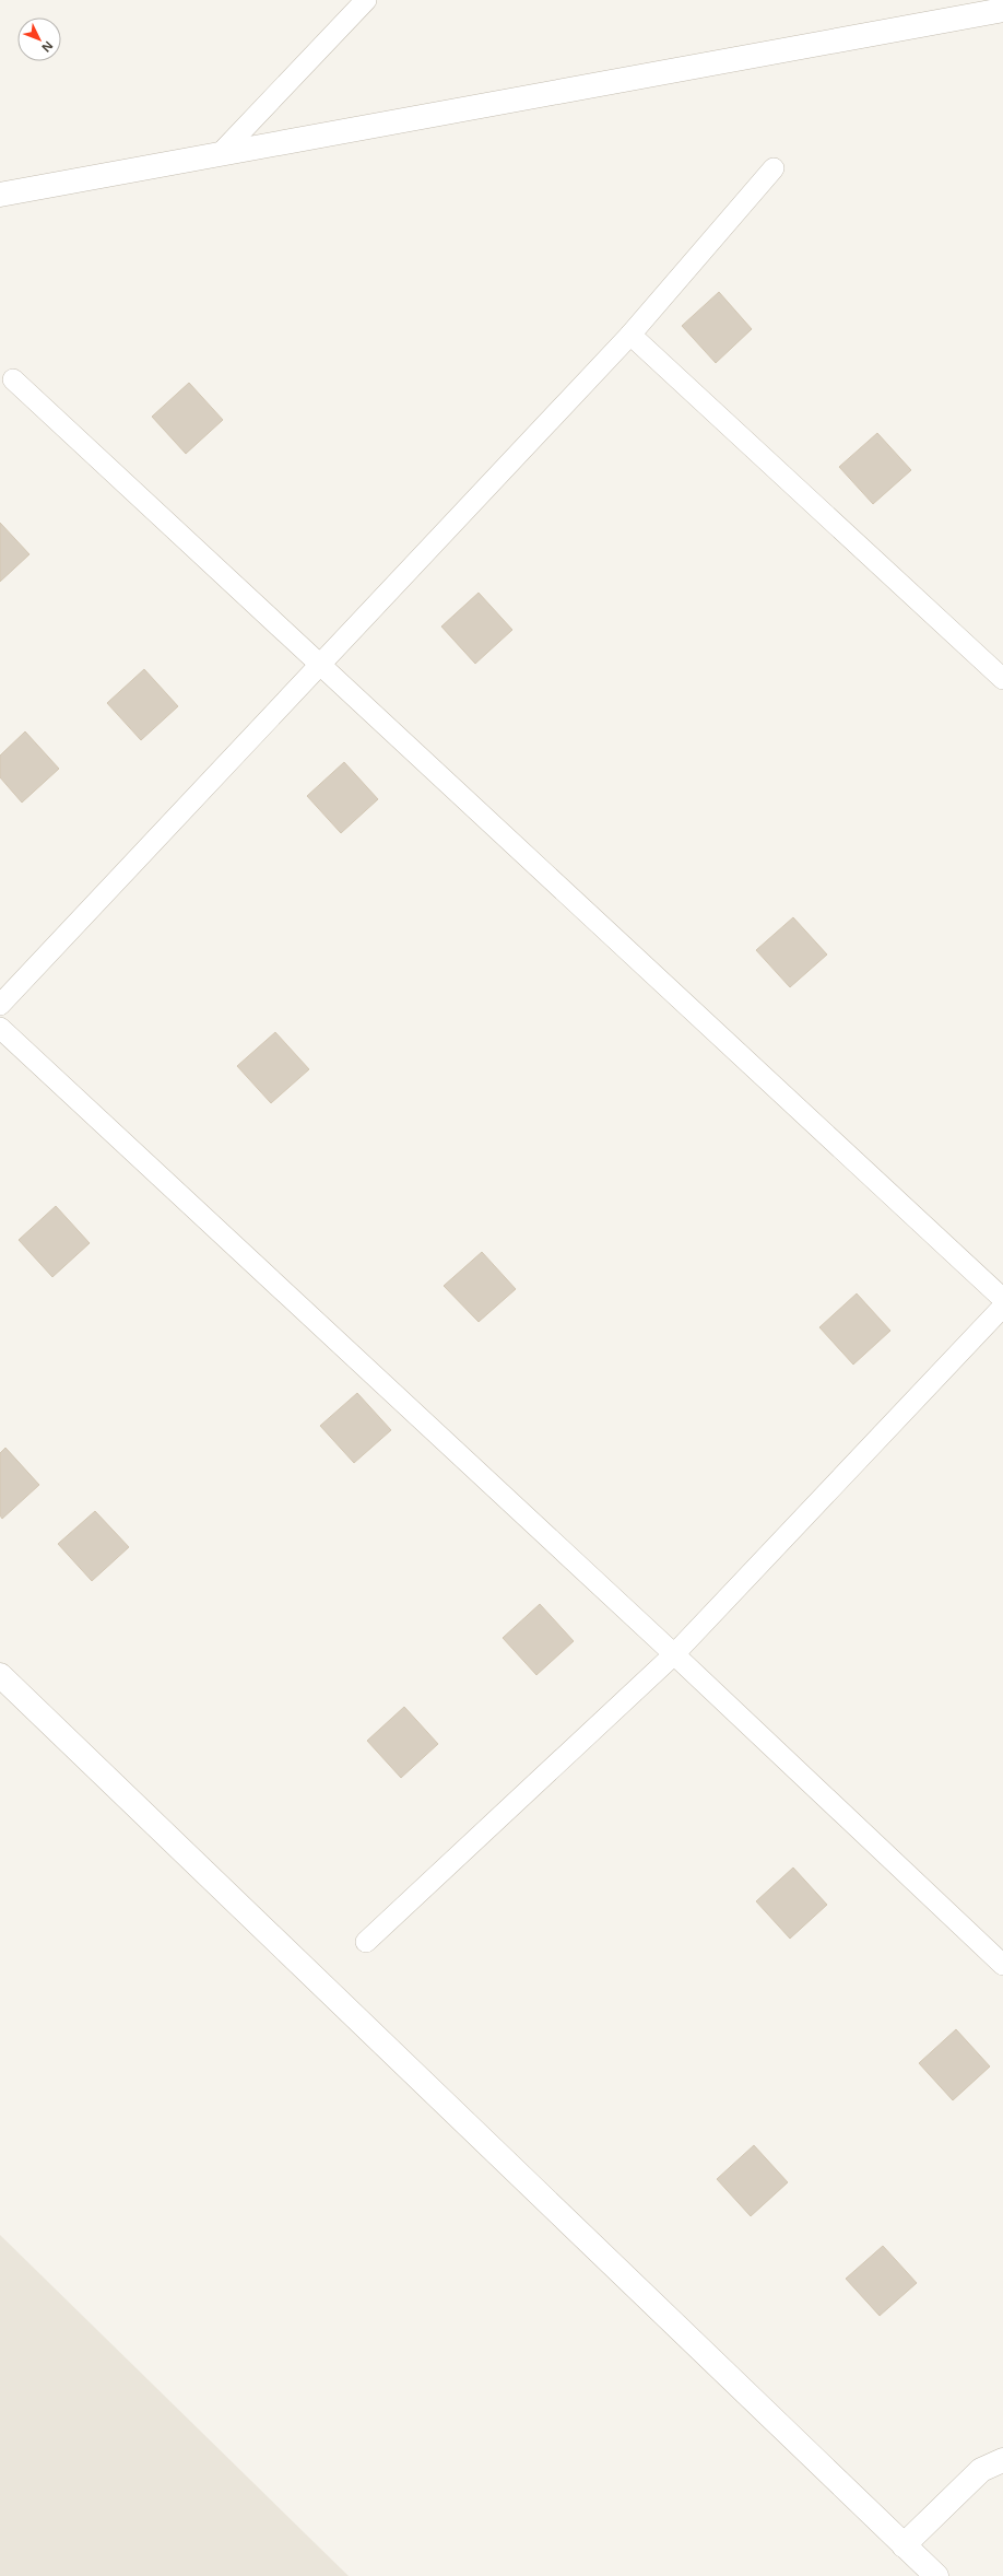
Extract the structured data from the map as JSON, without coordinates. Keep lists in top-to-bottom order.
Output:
{
  "north": "bottom right"
}
